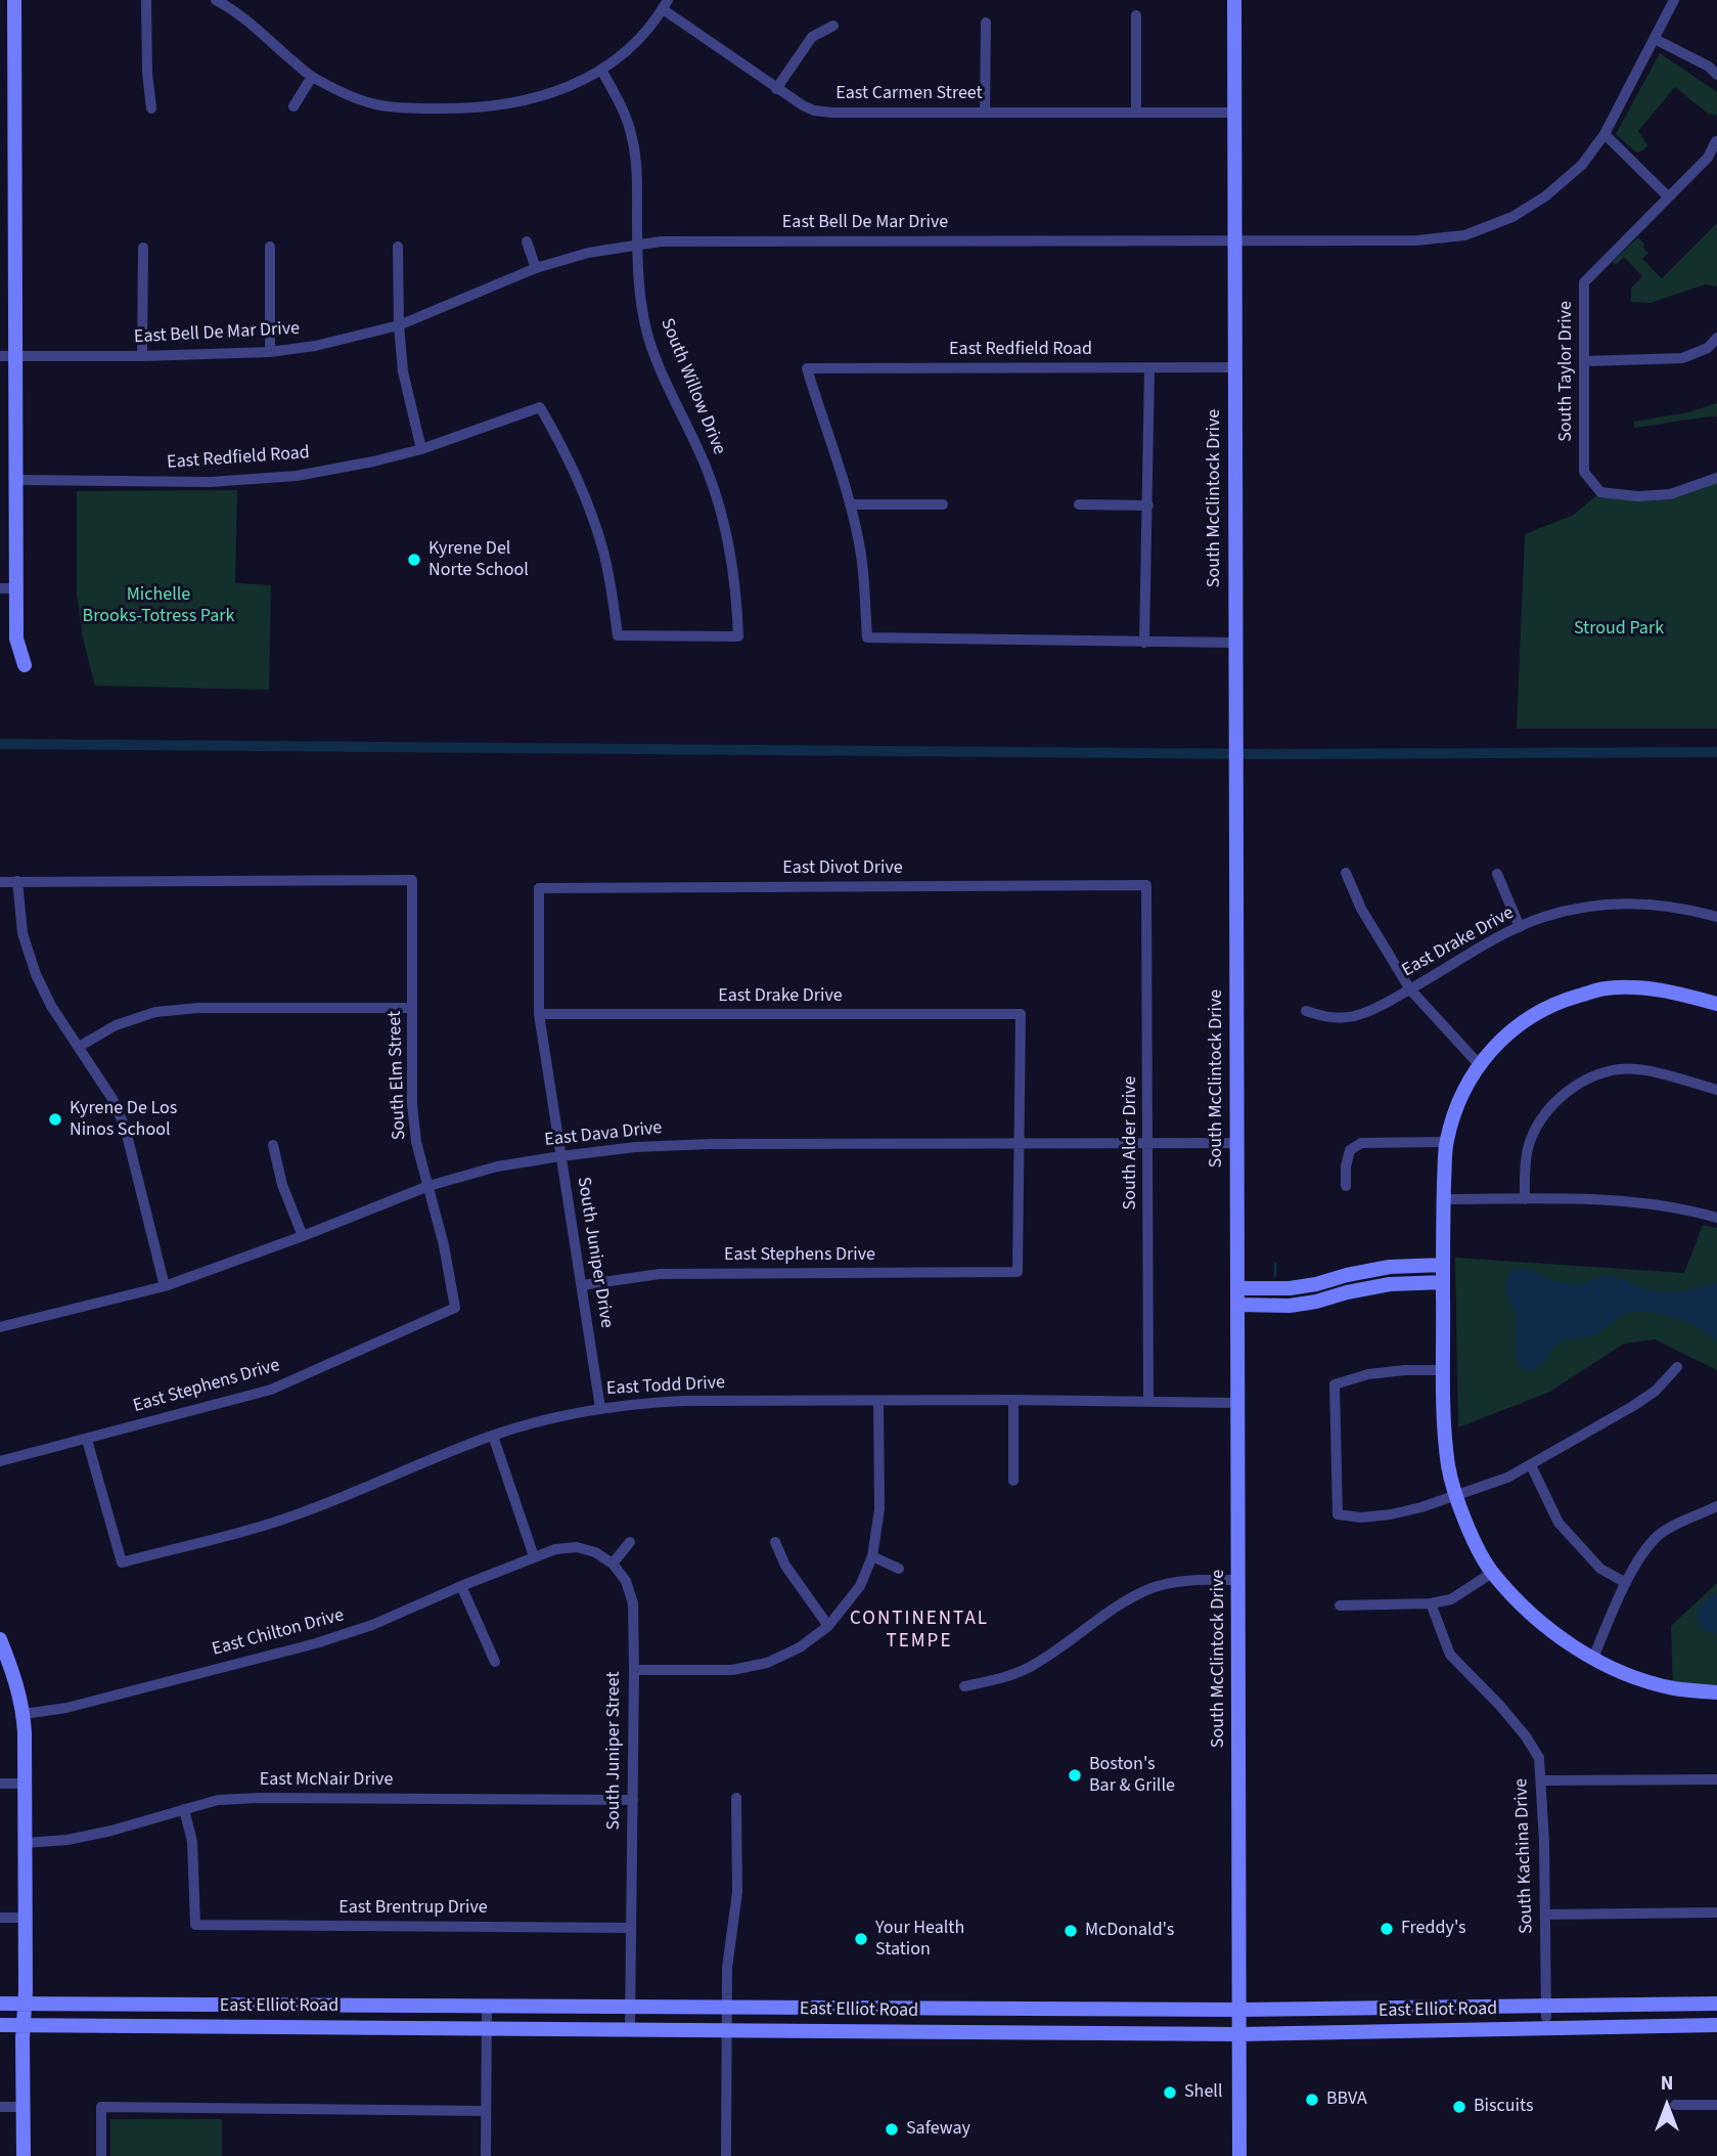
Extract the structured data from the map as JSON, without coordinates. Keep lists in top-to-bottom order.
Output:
{
  "streets": {
    "main road": ["South McClintock Drive", "East Elliot Road"],
    "street": [
      "East Carmen Street",
      "East Bell De Mar Drive",
      "East Redfield Road",
      "South Taylor Drive",
      "South Willow Drive",
      "East Divot Drive",
      "East Drake Drive",
      "South Elm Street",
      "East Dava Drive",
      "South Alder Drive",
      "South Juniper Drive",
      "East Stephens Drive",
      "East Todd Drive",
      "East Chilton Drive",
      "South Juniper Street",
      "East McNair Drive",
      "South Kachina Drive",
      "East Brentrup Drive"
    ]
  },
  "crossings": [
    ["East Carmen Street", "South Willow Drive"],
    ["East Carmen Street", "South McClintock Drive"],
    ["East Bell De Mar Drive", "South Willow Drive"],
    ["East Bell De Mar Drive", "South McClintock Drive"],
    ["East Redfield Road", "South Willow Drive"],
    ["East Redfield Road", "South McClintock Drive"],
    ["South McClintock Drive", "East Dava Drive"],
    ["South McClintock Drive", "East Todd Drive"],
    ["South McClintock Drive", "East Elliot Road"],
    ["East Divot Drive", "South Alder Drive"],
    ["East Divot Drive", "South Juniper Drive"],
    ["East Drake Drive", "East Dava Drive"],
    ["East Drake Drive", "South Juniper Drive"],
    ["East Drake Drive", "East Stephens Drive"],
    ["South Elm Street", "East Dava Drive"],
    ["South Elm Street", "East Stephens Drive"],
    ["East Dava Drive", "South Alder Drive"],
    ["East Dava Drive", "South Juniper Drive"],
    ["East Dava Drive", "East Stephens Drive"],
    ["South Alder Drive", "East Todd Drive"],
    ["South Juniper Drive", "East Stephens Drive"],
    ["South Juniper Drive", "East Todd Drive"],
    ["East Stephens Drive", "East Todd Drive"],
    ["South Juniper Street", "East McNair Drive"],
    ["South Juniper Street", "East Brentrup Drive"],
    ["South Juniper Street", "East Elliot Road"],
    ["East McNair Drive", "East Brentrup Drive"],
    ["South Kachina Drive", "East Elliot Road"]
  ],
  "districts": ["CONTINENTAL TEMPE"],
  "parks": ["Michelle Brooks-Totress Park", "Stroud Park"],
  "places": [
    "Kyrene Del Norte School",
    "Kyrene De Los Ninos School",
    "Boston's Bar & Grille",
    "Freddy's",
    "McDonald's",
    "Your Health Station",
    "Shell",
    "BBVA",
    "Biscuits",
    "Safeway"
  ],
  "north": "top"
}
